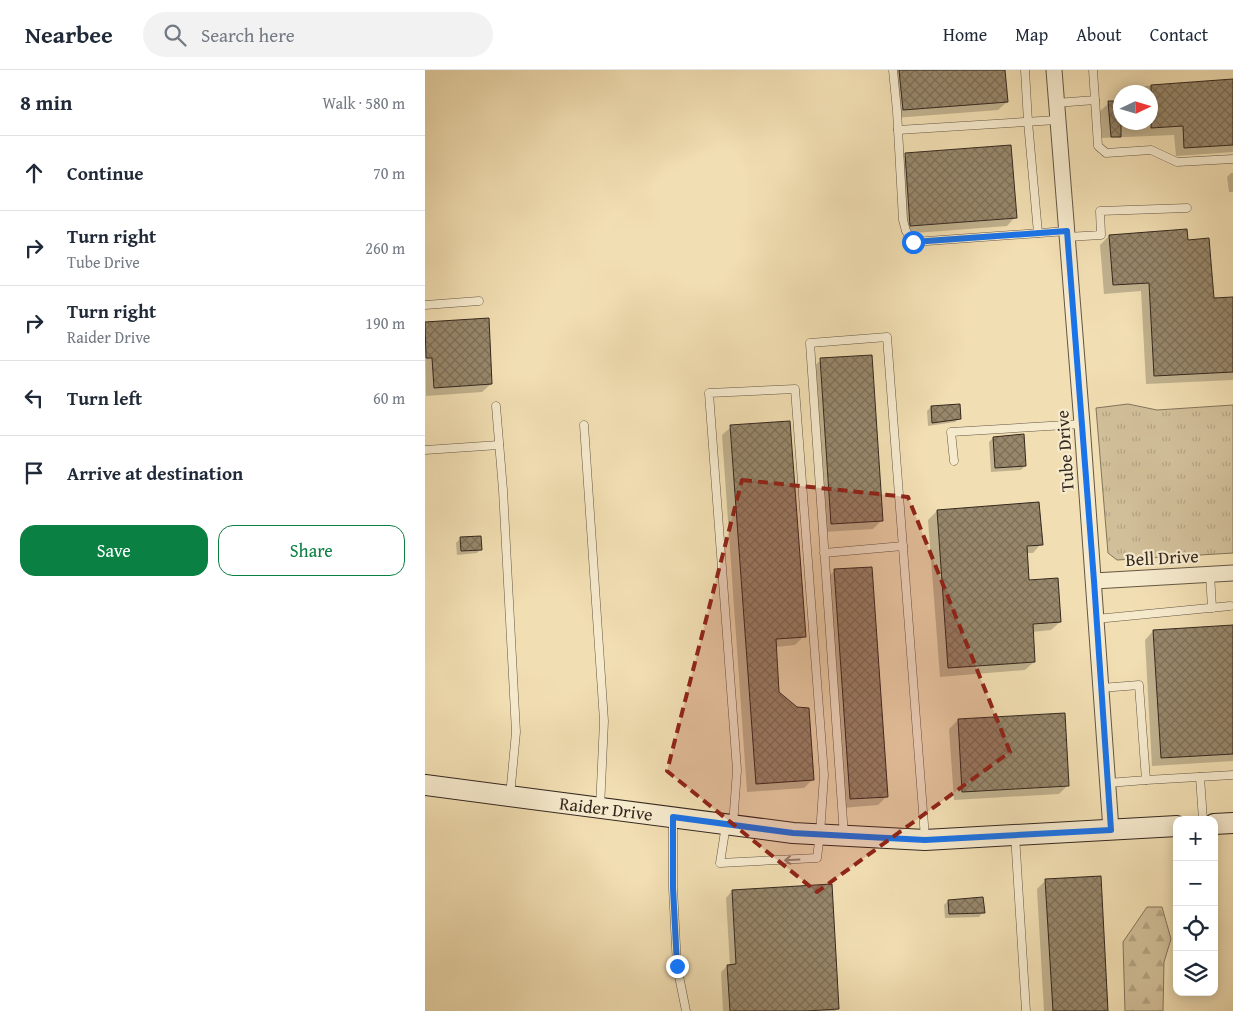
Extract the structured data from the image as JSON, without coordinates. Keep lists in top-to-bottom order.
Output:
{
  "streets": {
    "main road": ["Raider Drive"],
    "street": ["Tube Drive", "Bell Drive"]
  },
  "crossings": [
    ["Tube Drive", "Bell Drive"],
    ["Tube Drive", "Raider Drive"]
  ],
  "north": "right",
  "page": {
    "header": "Nearbee",
    "search": "Search here",
    "nav": [
      "Home",
      "Map",
      "About",
      "Contact"
    ],
    "heading": ["8 min", "Walk · 580 m"],
    "list": [
      ["Continue", "70 m"],
      ["Turn right", "Tube Drive", "260 m"],
      ["Turn right", "Raider Drive", "190 m"],
      ["Turn left", "60 m"],
      "Arrive at destination"
    ],
    "buttons": ["Save", "Share"],
    "map_buttons": ["+", "−"]
  }
}
